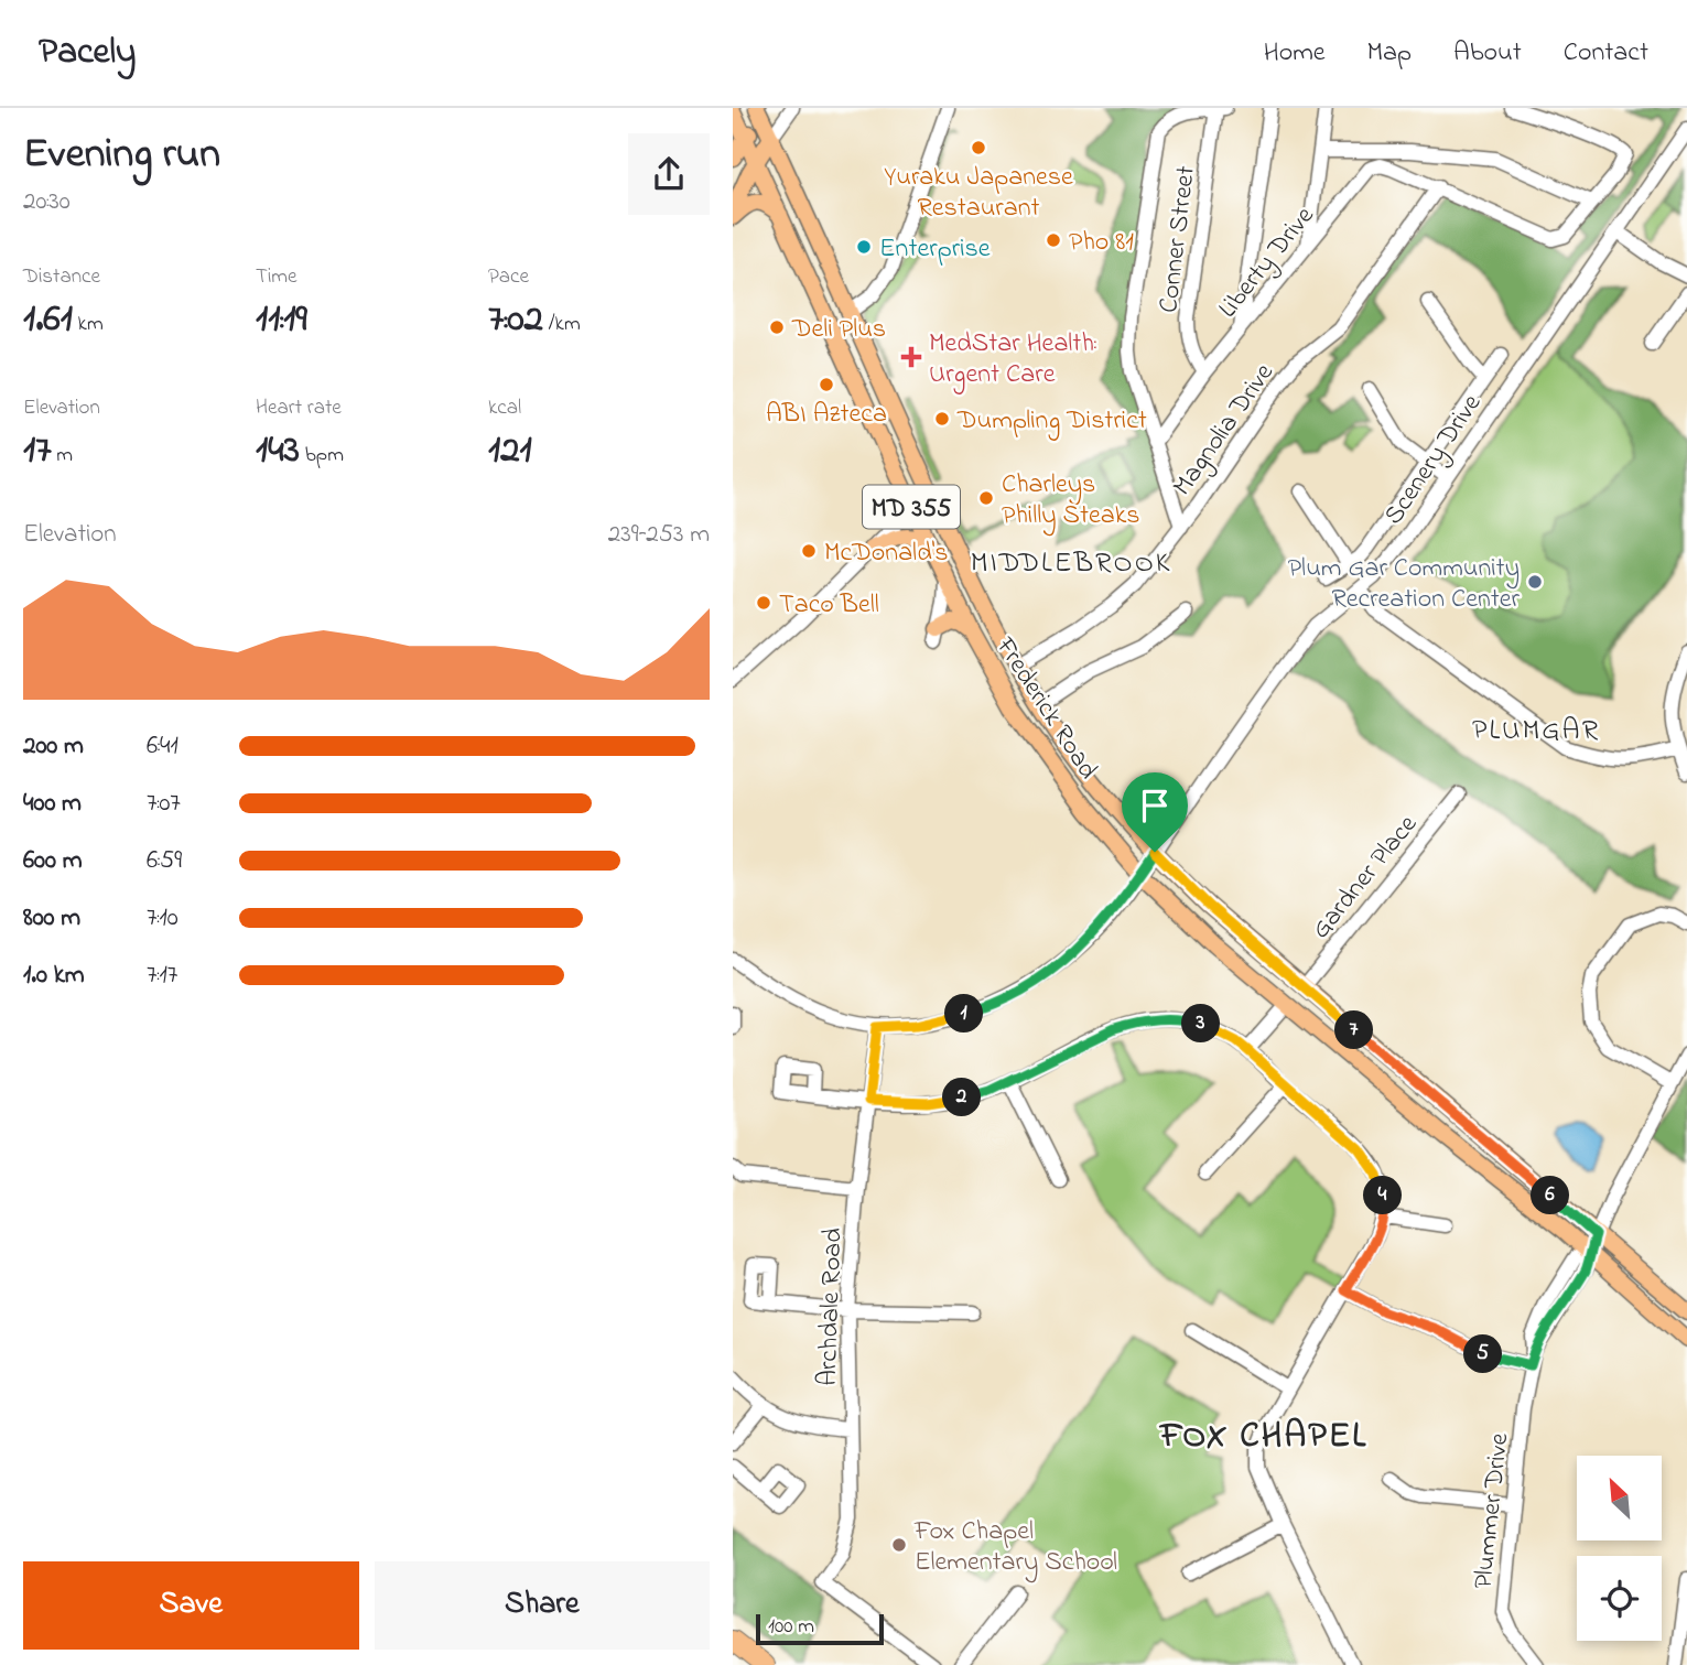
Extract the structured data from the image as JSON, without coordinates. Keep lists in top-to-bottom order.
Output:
{
  "streets": {
    "main road": ["MD 355", "Frederick Road"],
    "street": [
      "Conner Street",
      "Liberty Drive",
      "Magnolia Drive",
      "Scenery Drive",
      "Gardner Place",
      "Archdale Road",
      "Plummer Drive"
    ]
  },
  "crossings": [
    ["Conner Street", "Liberty Drive"],
    ["Liberty Drive", "Magnolia Drive"],
    ["Magnolia Drive", "Frederick Road"],
    ["Scenery Drive", "Frederick Road"],
    ["Scenery Drive", "Archdale Road"],
    ["Frederick Road", "Gardner Place"],
    ["Frederick Road", "Plummer Drive"]
  ],
  "districts": ["MIDDLEBROOK", "PLUMGAR", "FOX CHAPEL"],
  "places": {
    "other": [
      "Yuraku Japanese Restaurant",
      "Pho 81",
      "Enterprise",
      "Deli Plus",
      "ABI Azteca",
      "Dumpling District",
      "Charleys Philly Steaks",
      "McDonald's",
      "Plum Gar Community Recreation Center",
      "Taco Bell",
      "Fox Chapel Elementary School"
    ],
    "health": ["MedStar Health: Urgent Care"]
  },
  "scale_bar": "100 m",
  "north": "top left",
  "page": {
    "header": "Pacely",
    "nav": [
      "Home",
      "Map",
      "About",
      "Contact"
    ],
    "heading": ["Evening run", "20:30"],
    "stats": [
      ["Distance", "1.61 km"],
      ["Time", "11:19"],
      ["Pace", "7:02 /km"],
      ["Elevation", "17 m"],
      ["Heart rate", "143 bpm"],
      ["kcal", "121"]
    ],
    "chart": ["Elevation", "239–253 m"],
    "list": [
      {
        "name": "200 m",
        "note": "6:41"
      },
      {
        "name": "400 m",
        "note": "7:07"
      },
      {
        "name": "600 m",
        "note": "6:59"
      },
      {
        "name": "800 m",
        "note": "7:10"
      },
      {
        "name": "1.0 km",
        "note": "7:17"
      }
    ],
    "pins": [
      "1",
      "3",
      "7",
      "2",
      "4",
      "6",
      "5"
    ],
    "buttons": ["Save", "Share"],
    "scale": "100 m"
  }
}
